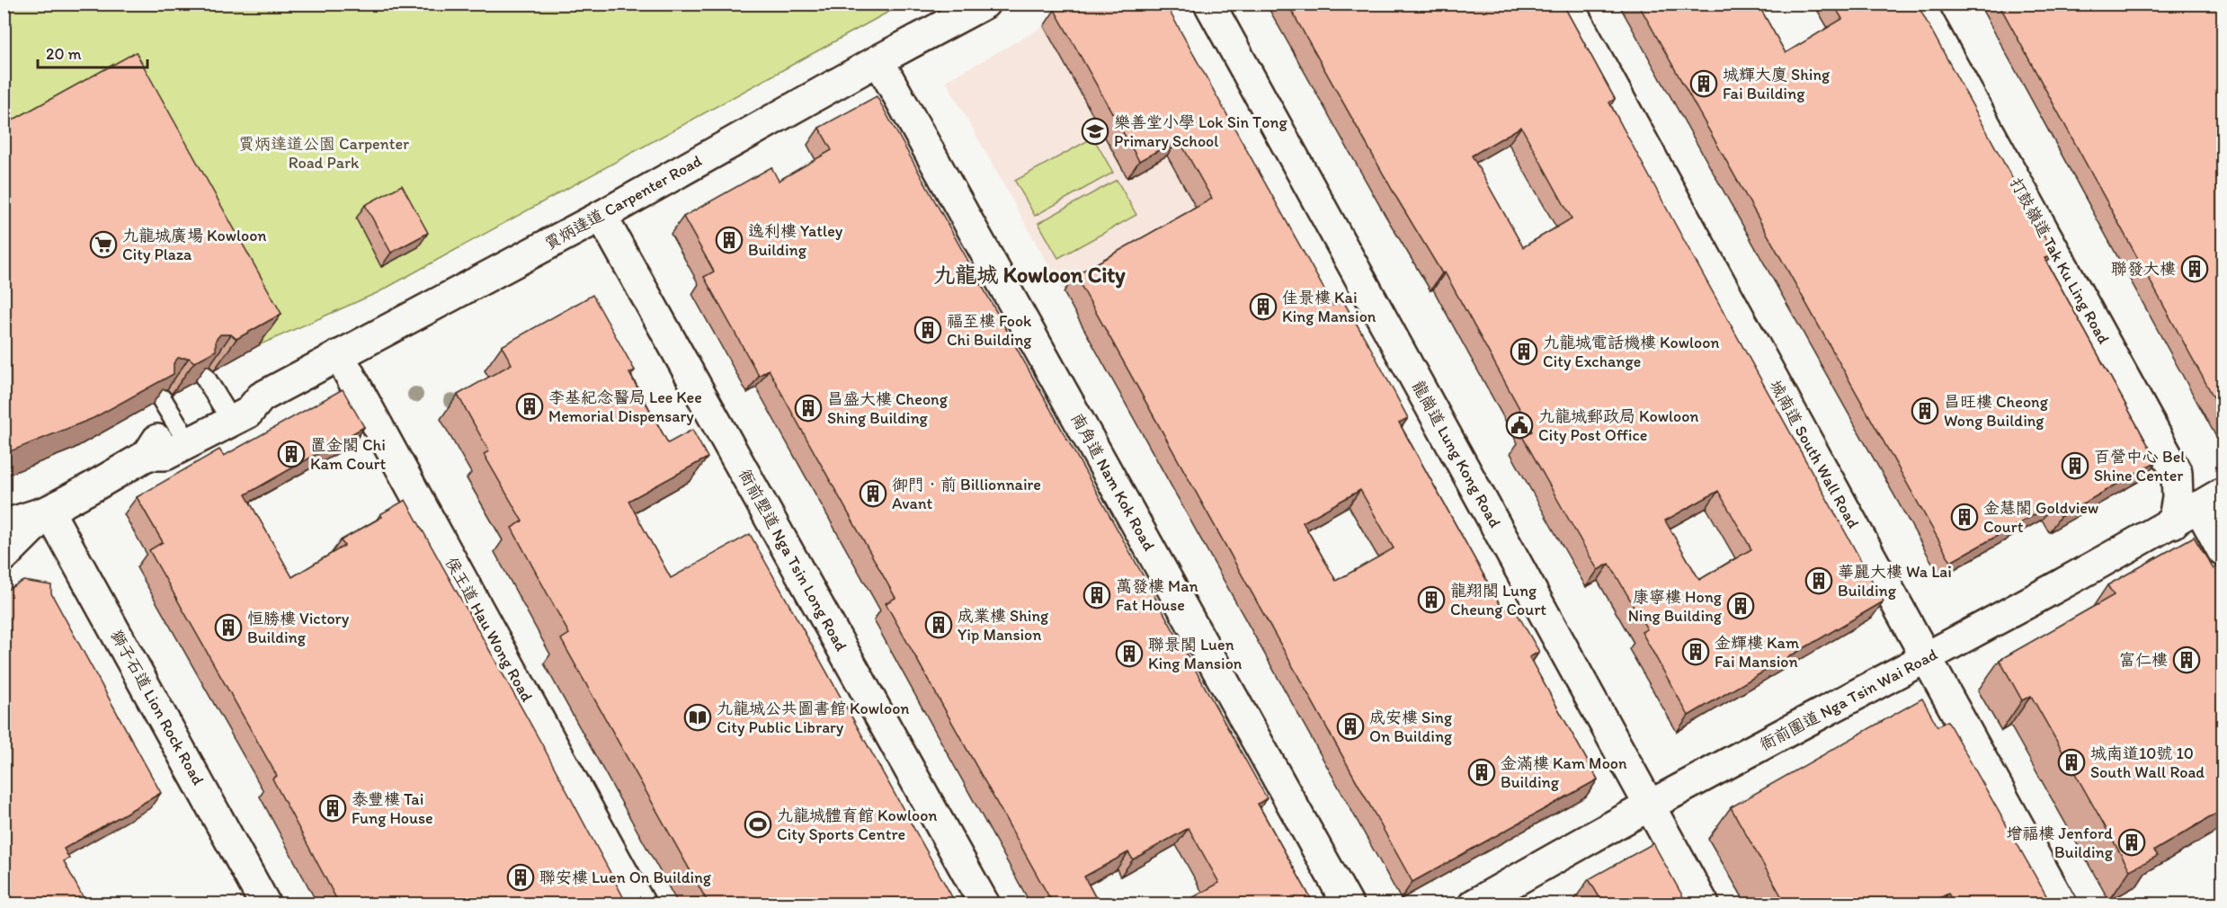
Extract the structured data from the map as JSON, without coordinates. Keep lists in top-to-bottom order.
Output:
{
  "streets": {
    "street": [
      "賈炳達道 Carpenter Road",
      "打鼓嶺道 Tak Ku Ling Road",
      "龍崗道 Lung Kong Road",
      "城南道 South Wall Road",
      "南角道 Nam Kok Road",
      "衙前塱道 Nga Tsin Long Road",
      "侯王道 Hau Wong Road",
      "衙前圍道 Nga Tsin Wai Road",
      "獅子石道 Lion Rock Road"
    ]
  },
  "crossings": [
    ["賈炳達道 Carpenter Road", "南角道 Nam Kok Road"],
    ["賈炳達道 Carpenter Road", "衙前塱道 Nga Tsin Long Road"],
    ["賈炳達道 Carpenter Road", "侯王道 Hau Wong Road"],
    ["賈炳達道 Carpenter Road", "獅子石道 Lion Rock Road"],
    ["打鼓嶺道 Tak Ku Ling Road", "衙前圍道 Nga Tsin Wai Road"],
    ["龍崗道 Lung Kong Road", "衙前圍道 Nga Tsin Wai Road"],
    ["城南道 South Wall Road", "衙前圍道 Nga Tsin Wai Road"]
  ],
  "districts": ["九龍城 Kowloon City"],
  "parks": ["賈炳達道公園 Carpenter Road Park"],
  "places": {
    "building": [
      "城輝大廈 Shing Fai Building",
      "逸利樓 Yatley Building",
      "聯發大樓",
      "佳景樓 Kai King Mansion",
      "福至樓 Fook Chi Building",
      "九龍城電話機樓 Kowloon City Exchange",
      "李基紀念醫局 Lee Kee Memorial Dispensary",
      "昌盛大樓 Cheong Shing Building",
      "昌旺樓 Cheong Wong Building",
      "置金閣 Chi Kam Court",
      "百營中心 Bel Shine Center",
      "御門．前 Billionnaire Avant",
      "金慧閣 Goldview Court",
      "華麗大樓 Wa Lai Building",
      "萬發樓 Man Fat House",
      "龍翔閣 Lung Cheung Court",
      "康寧樓 Hong Ning Building",
      "成業樓 Shing Yip Mansion",
      "恒勝樓 Victory Building",
      "金輝樓 Kam Fai Mansion",
      "聯景閣 Luen King Mansion",
      "富仁樓",
      "成安樓 Sing On Building",
      "城南道10號 10 South Wall Road",
      "金滿樓 Kam Moon Building",
      "泰豐樓 Tai Fung House",
      "增福樓 Jenford Building",
      "聯安樓 Luen On Building"
    ],
    "school or university": ["樂善堂小學 Lok Sin Tong Primary School"],
    "supermarket": ["九龍城廣場 Kowloon City Plaza"],
    "public building": ["九龍城郵政局 Kowloon City Post Office"],
    "library": ["九龍城公共圖書館 Kowloon City Public Library"],
    "sports": ["九龍城體育館 Kowloon City Sports Centre"]
  },
  "scale_bar": "20 m"
}
